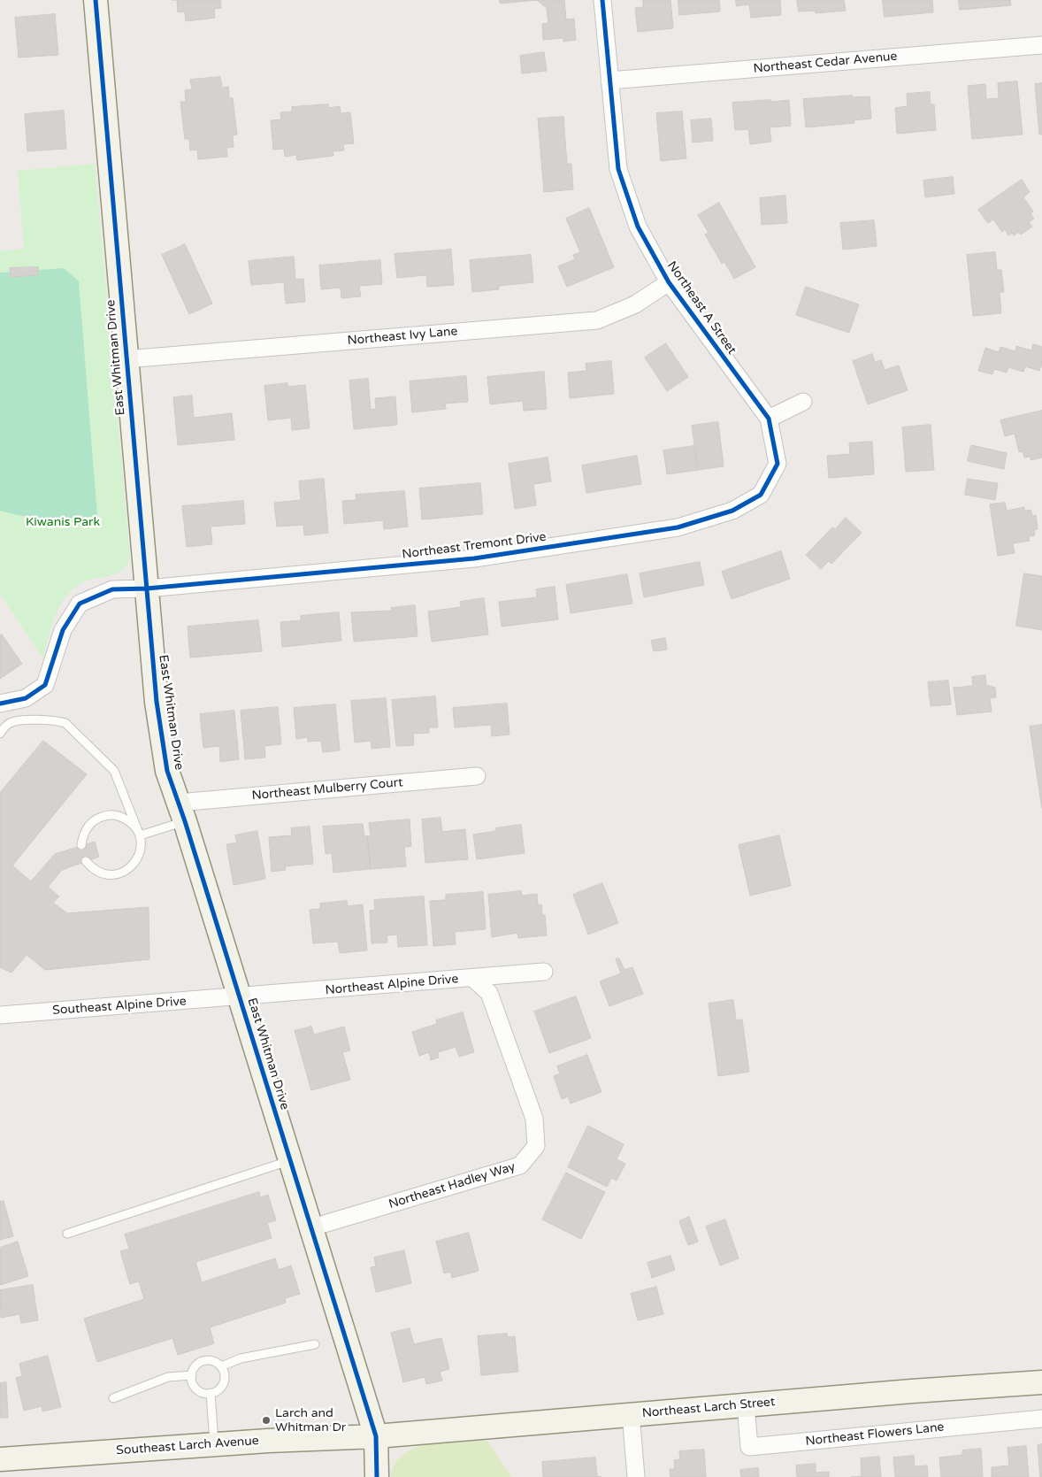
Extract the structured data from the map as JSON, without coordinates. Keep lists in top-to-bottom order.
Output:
{
  "streets": {
    "main road": ["East Whitman Drive", "Northeast Larch Street", "Southeast Larch Avenue"],
    "street": [
      "Northeast Cedar Avenue",
      "Northeast A Street",
      "Northeast Ivy Lane",
      "Northeast Tremont Drive",
      "Northeast Mulberry Court",
      "Northeast Alpine Drive",
      "Southeast Alpine Drive",
      "Northeast Hadley Way",
      "Northeast Flowers Lane"
    ]
  },
  "crossings": [
    ["Northeast Cedar Avenue", "Northeast A Street"],
    ["Northeast A Street", "Northeast Ivy Lane"],
    ["Northeast A Street", "Northeast Tremont Drive"],
    ["Northeast Ivy Lane", "East Whitman Drive"],
    ["East Whitman Drive", "Northeast Tremont Drive"],
    ["East Whitman Drive", "Northeast Mulberry Court"],
    ["East Whitman Drive", "Northeast Alpine Drive"],
    ["East Whitman Drive", "Southeast Alpine Drive"],
    ["East Whitman Drive", "Northeast Hadley Way"],
    ["East Whitman Drive", "Northeast Larch Street"],
    ["East Whitman Drive", "Southeast Larch Avenue"],
    ["Northeast Alpine Drive", "Southeast Alpine Drive"],
    ["Northeast Alpine Drive", "Northeast Hadley Way"],
    ["Northeast Larch Street", "Northeast Flowers Lane"],
    ["Northeast Larch Street", "Southeast Larch Avenue"]
  ],
  "parks": ["Kiwanis Park"],
  "places": ["Larch and Whitman Dr"]
}
